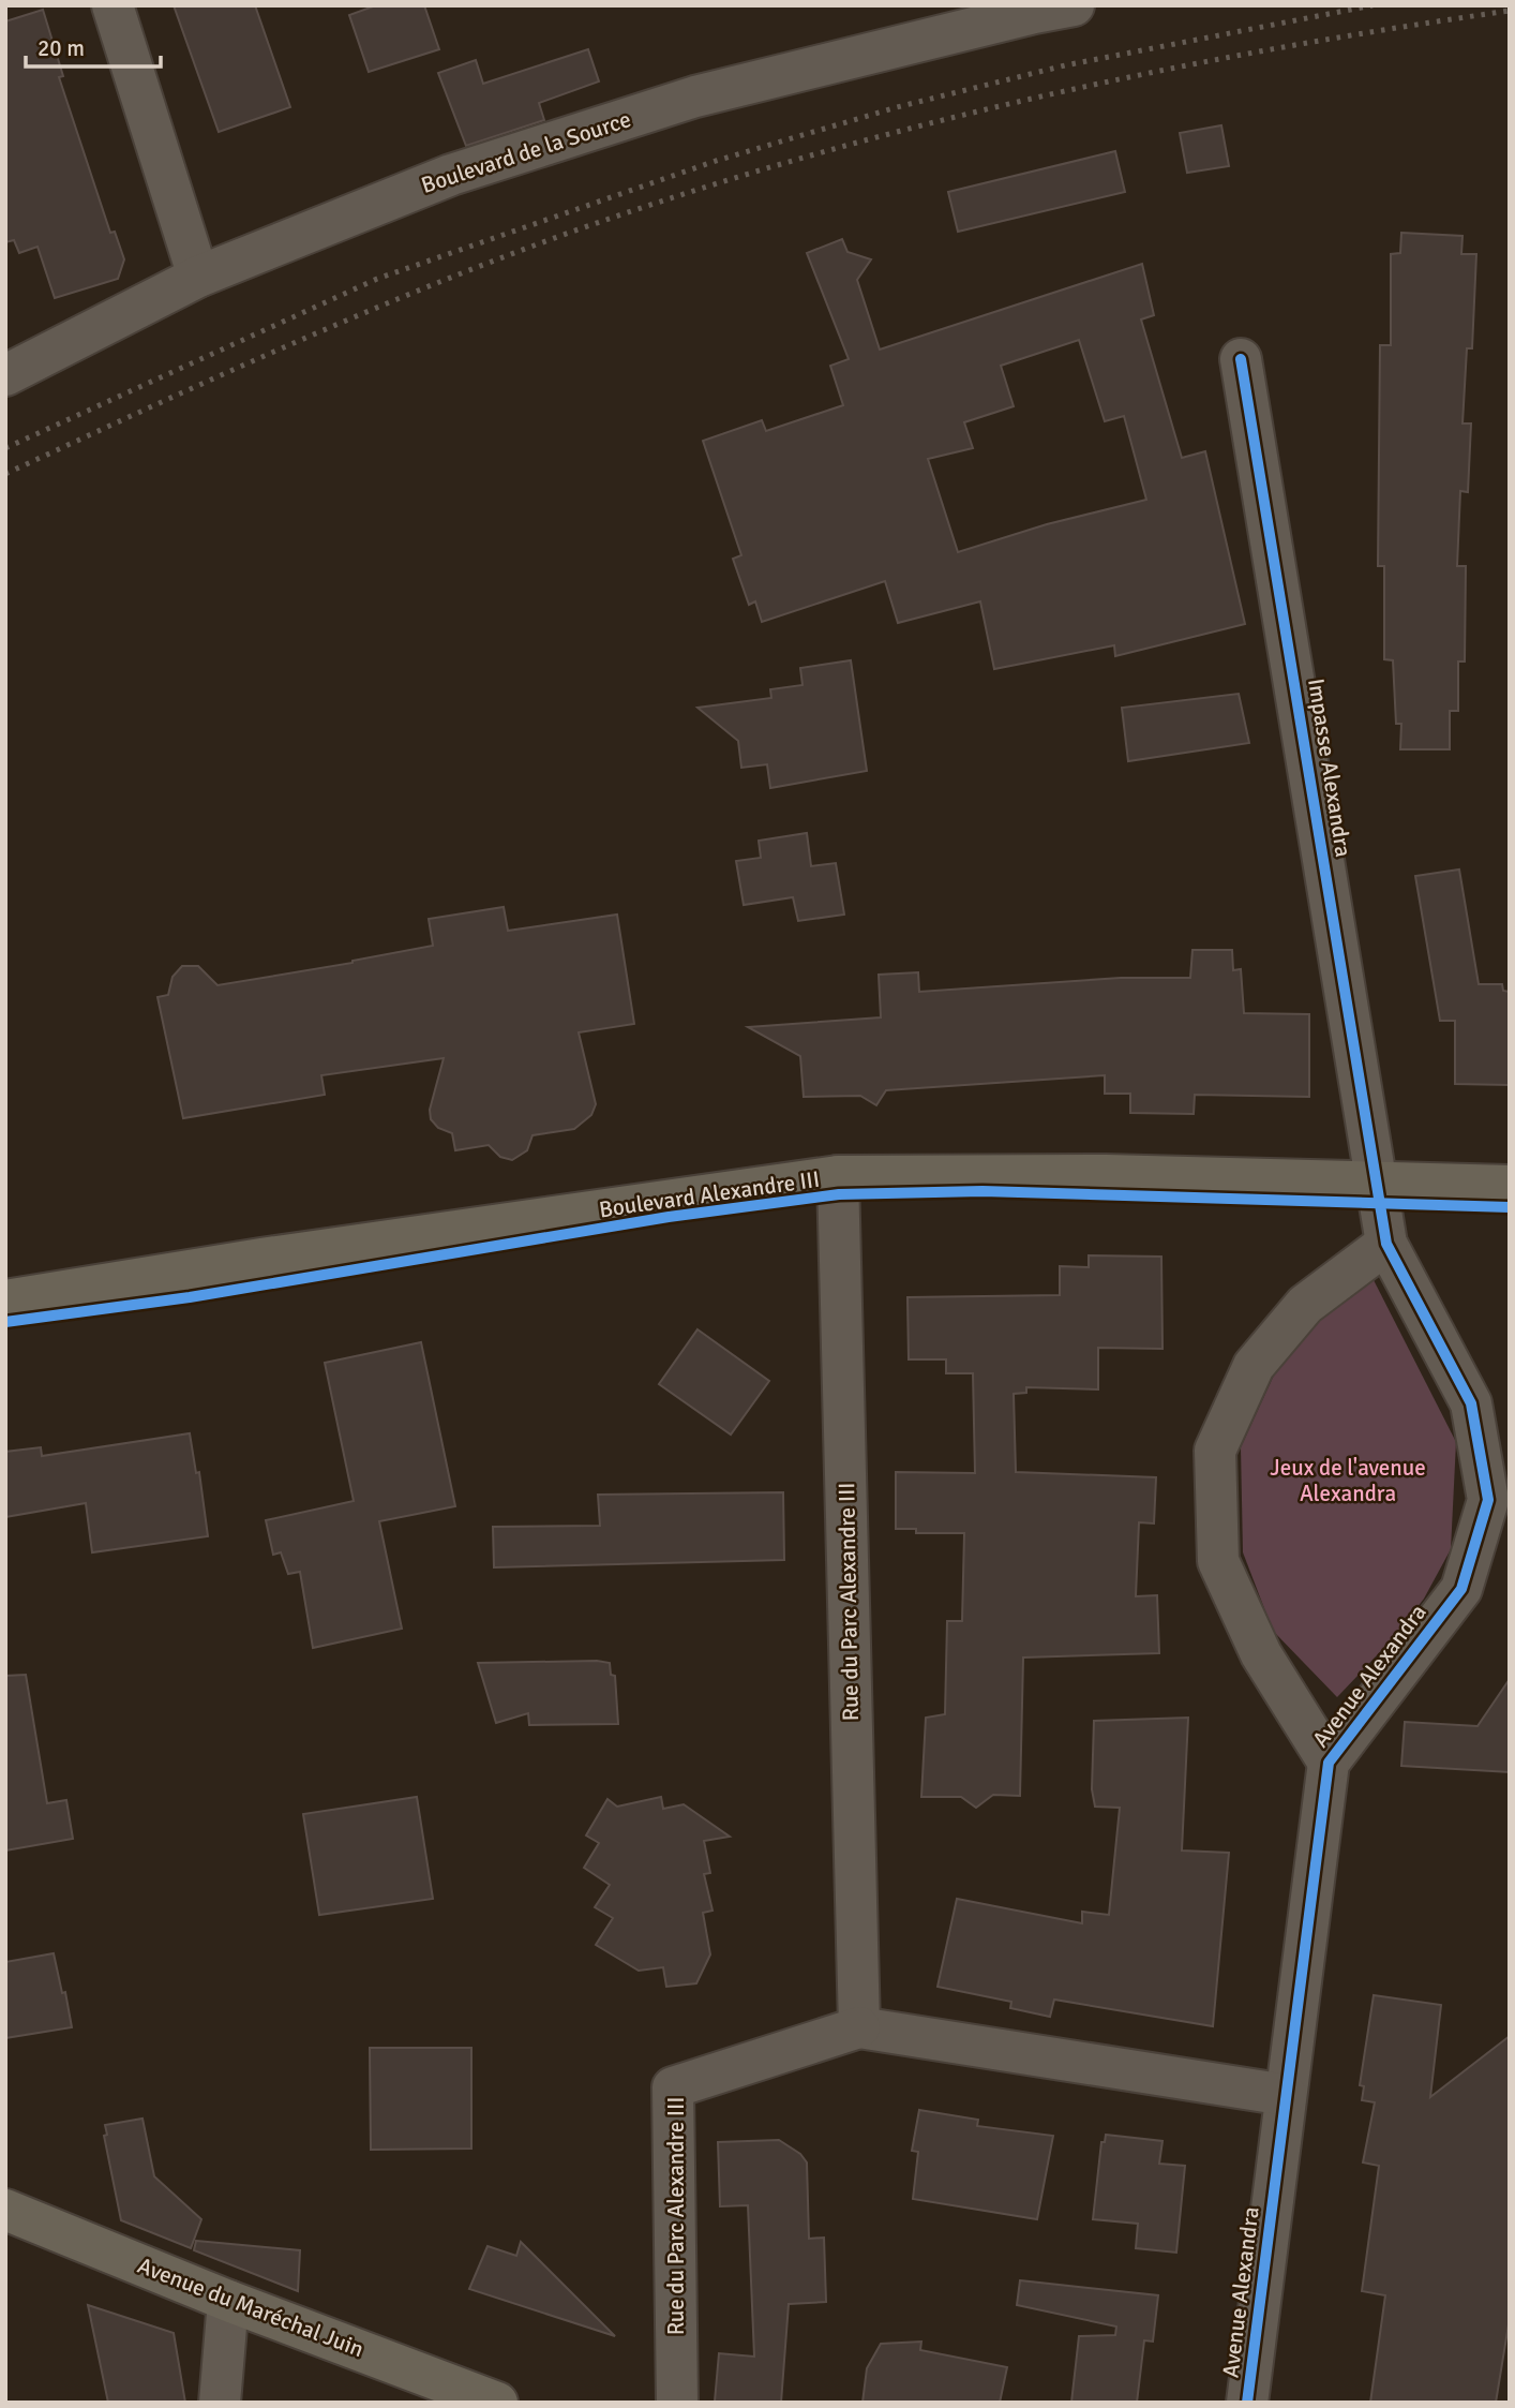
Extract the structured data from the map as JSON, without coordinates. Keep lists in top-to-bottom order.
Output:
{
  "streets": {
    "main road": ["Boulevard Alexandre III", "Avenue du Maréchal Juin"],
    "street": [
      "Boulevard de la Source",
      "Impasse Alexandra",
      "Rue du Parc Alexandre III",
      "Avenue Alexandra"
    ]
  },
  "crossings": [
    ["Impasse Alexandra", "Boulevard Alexandre III"],
    ["Impasse Alexandra", "Avenue Alexandra"],
    ["Boulevard Alexandre III", "Rue du Parc Alexandre III"],
    ["Boulevard Alexandre III", "Avenue Alexandra"],
    ["Rue du Parc Alexandre III", "Avenue Alexandra"]
  ],
  "parks": ["Jeux de l'avenue Alexandra"],
  "scale_bar": "20 m"
}
